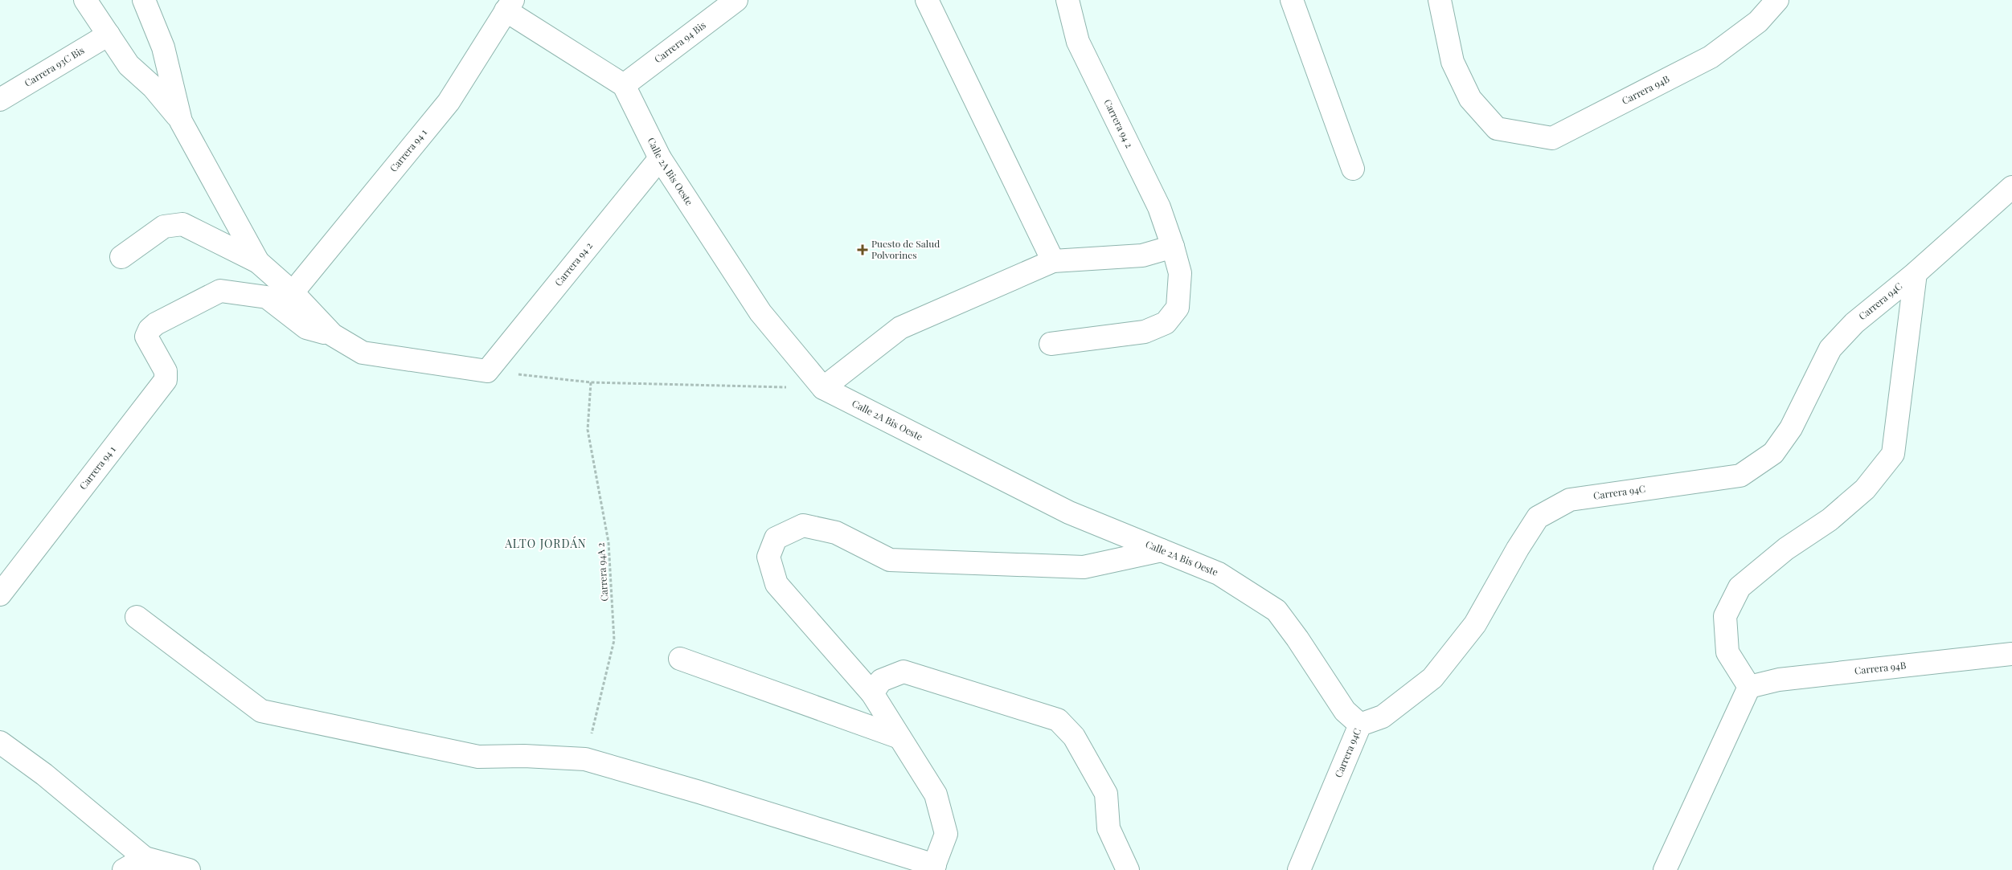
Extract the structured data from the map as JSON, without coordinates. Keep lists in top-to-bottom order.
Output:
{
  "streets": {
    "street": [
      "Carrera 94 Bis",
      "Carrera 93C Bis",
      "Carrera 94B",
      "Carrera 94 2",
      "Carrera 94 1",
      "Calle 2A Bis Oeste",
      "Carrera 94C"
    ],
    "path": ["Carrera 94A 2"]
  },
  "crossings": [
    ["Carrera 94 Bis", "Calle 2A Bis Oeste"],
    ["Carrera 94 2", "Calle 2A Bis Oeste"],
    ["Calle 2A Bis Oeste", "Carrera 94C"]
  ],
  "districts": ["ALTO JORDÁN"],
  "places": {
    "health": ["Puesto de Salud Polvorines"]
  }
}
